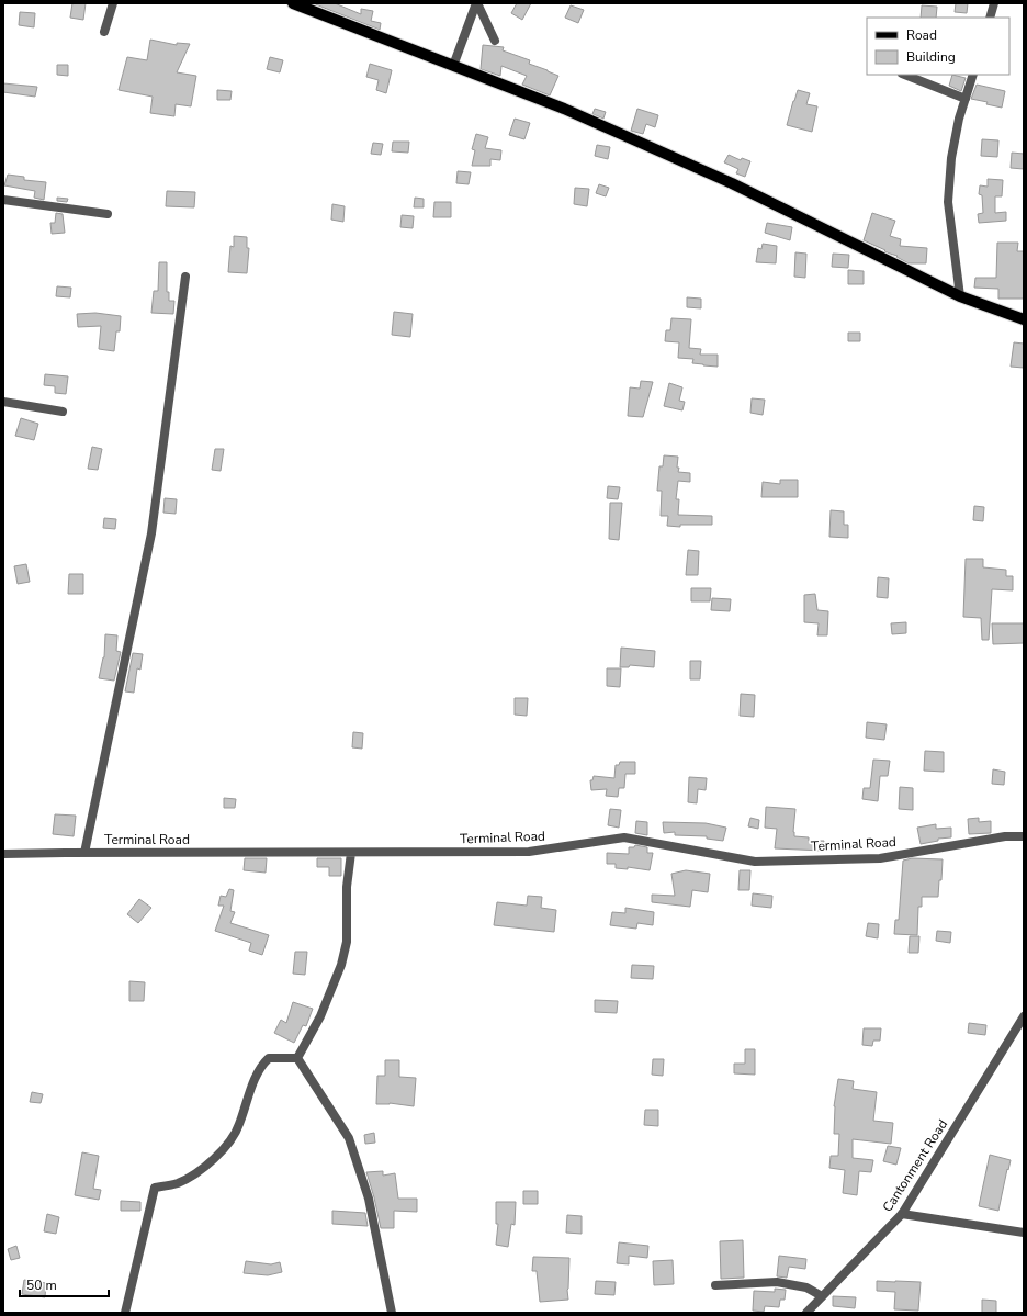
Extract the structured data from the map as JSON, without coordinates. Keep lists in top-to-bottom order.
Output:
{
  "streets": {
    "street": ["Terminal Road", "Cantonment Road"]
  },
  "legend": ["Road", "Building"],
  "scale_bar": "50 m"
}
